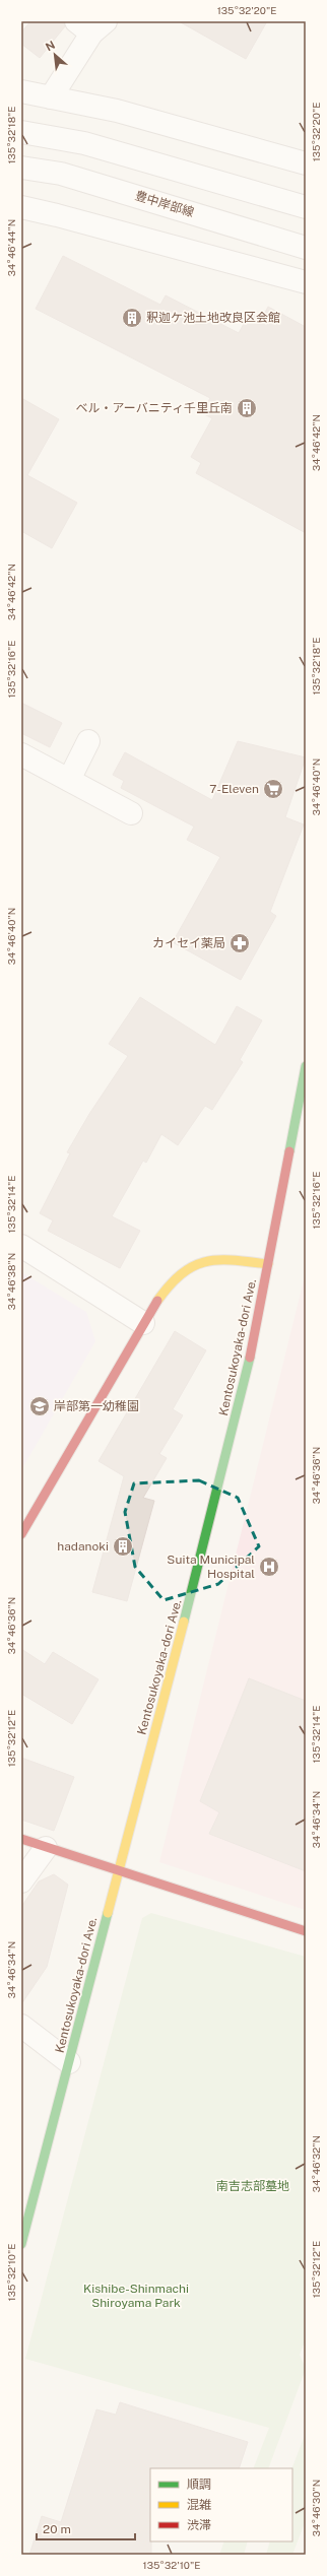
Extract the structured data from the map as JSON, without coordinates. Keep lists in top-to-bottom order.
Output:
{
  "streets": {
    "street": ["豊中岸部線", "Kentosukoyaka-dori Ave."]
  },
  "parks": ["南吉志部墓地", "Kishibe-Shinmachi Shiroyama Park"],
  "places": {
    "building": ["釈迦ケ池土地改良区会館", "ベル・アーバニティ千里丘南", "hadanoki"],
    "supermarket": ["7-Eleven"],
    "pharmacy": ["カイセイ薬局"],
    "school or university": ["岸部第一幼稚園"],
    "hospital": ["Suita Municipal Hospital"]
  },
  "legend": ["順調", "混雑", "渋滞"],
  "scale_bar": "20 m",
  "north": "top left",
  "coordinates": [
    "135°32'20\"E",
    "135°32'18\"E",
    "34°46'44\"N",
    "34°46'42\"N",
    "135°32'16\"E",
    "34°46'40\"N",
    "135°32'14\"E",
    "34°46'38\"N",
    "34°46'36\"N",
    "135°32'12\"E",
    "34°46'34\"N",
    "34°46'32\"N",
    "135°32'10\"E",
    "34°46'30\"N"
  ]
}
